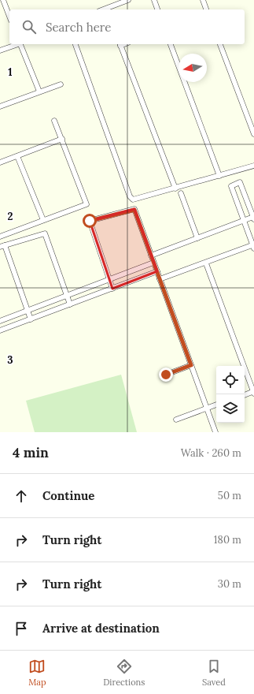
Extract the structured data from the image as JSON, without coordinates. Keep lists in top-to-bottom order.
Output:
{
  "north": "left",
  "page": {
    "search": "Search here",
    "heading": ["4 min", "Walk · 260 m"],
    "list": [
      ["Continue", "50 m"],
      ["Turn right", "180 m"],
      ["Turn right", "30 m"],
      "Arrive at destination"
    ],
    "nav": ["Map", "Directions", "Saved"]
  },
  "grid": {
    "rows": ["1", "2", "3"]
  }
}
